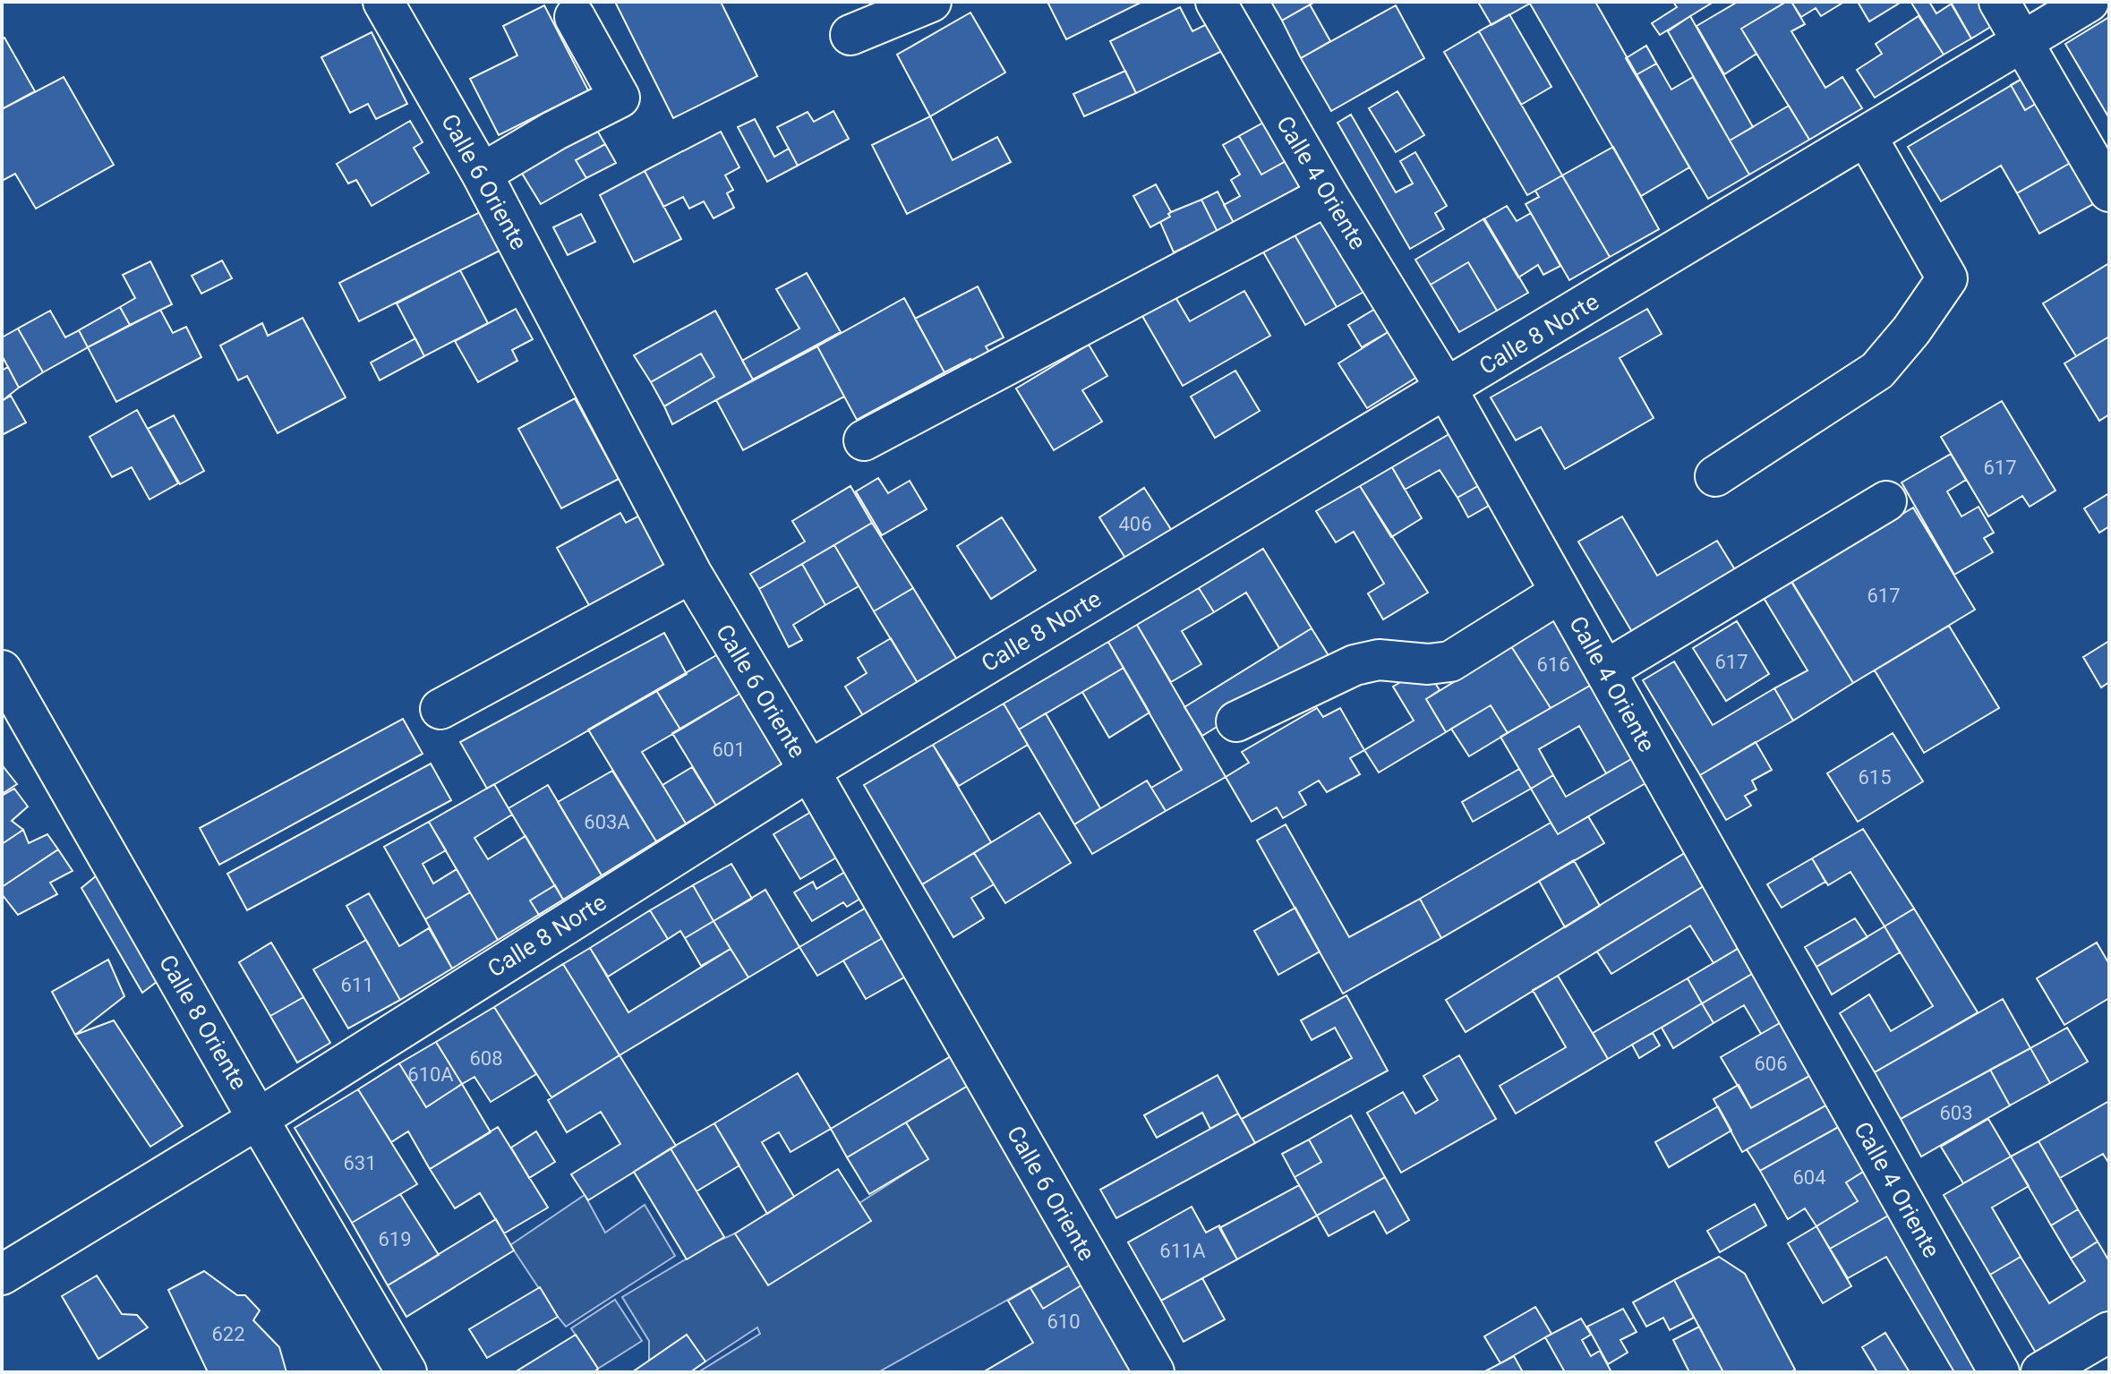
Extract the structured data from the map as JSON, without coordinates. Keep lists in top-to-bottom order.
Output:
{
  "streets": {
    "street": [
      "Calle 6 Oriente",
      "Calle 4 Oriente",
      "Calle 8 Norte",
      "Calle 8 Oriente"
    ]
  },
  "crossings": [
    ["Calle 6 Oriente", "Calle 8 Norte"],
    ["Calle 4 Oriente", "Calle 8 Norte"],
    ["Calle 8 Norte", "Calle 8 Oriente"]
  ],
  "house_numbers": [
    "617",
    "406",
    "617",
    "617",
    "616",
    "601",
    "615",
    "603A",
    "611",
    "608",
    "606",
    "610A",
    "603",
    "631",
    "604",
    "619",
    "611A",
    "610",
    "622"
  ]
}
